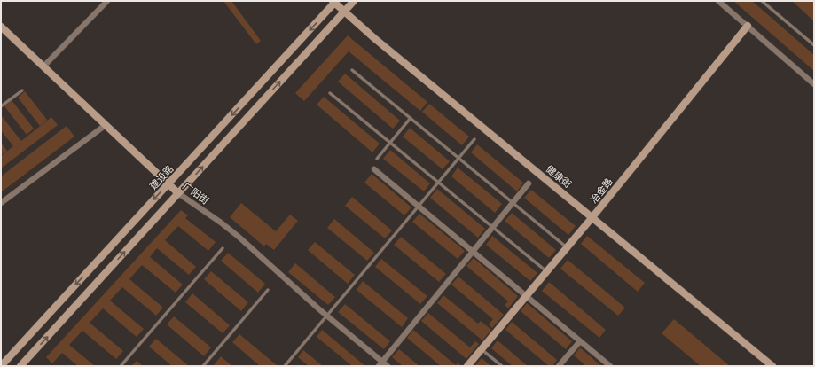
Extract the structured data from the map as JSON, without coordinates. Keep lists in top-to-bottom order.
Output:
{
  "streets": {
    "street": [
      "健康街",
      "建设路",
      "冶金路",
      "广阳街"
    ]
  },
  "crossings": [
    ["健康街", "建设路"],
    ["健康街", "冶金路"],
    ["建设路", "广阳街"]
  ]
}
